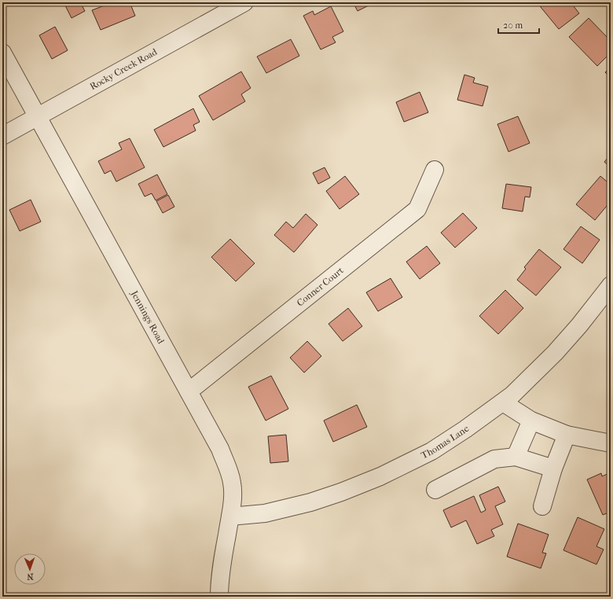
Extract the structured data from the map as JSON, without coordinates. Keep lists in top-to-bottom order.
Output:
{
  "streets": {
    "street": [
      "Rocky Creek Road",
      "Conner Court",
      "Jennings Road",
      "Thomas Lane"
    ]
  },
  "crossings": [
    ["Rocky Creek Road", "Jennings Road"],
    ["Conner Court", "Jennings Road"],
    ["Jennings Road", "Thomas Lane"]
  ],
  "scale_bar": "20 m",
  "north": "bottom"
}
